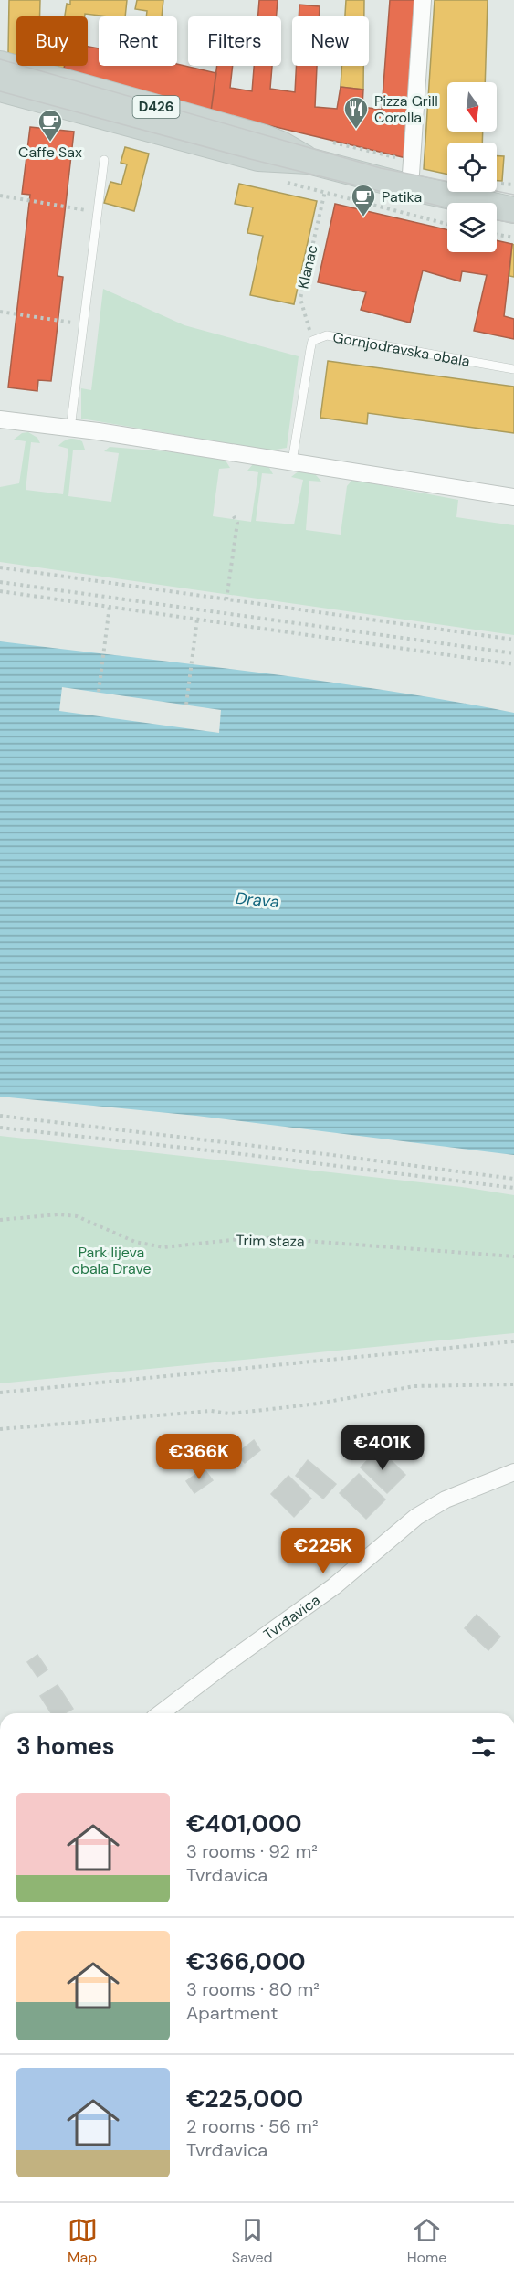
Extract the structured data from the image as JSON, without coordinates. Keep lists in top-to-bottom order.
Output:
{
  "streets": {
    "main road": ["D426"],
    "street": ["Tvrđavica"],
    "lane": ["Gornjodravska obala"],
    "path": ["Klanac", "Trim staza"]
  },
  "crossings": [
    ["Klanac", "Gornjodravska obala"]
  ],
  "water": ["Drava"],
  "parks": ["Park lijeva obala Drave"],
  "places": {
    "restaurant": ["Pizza Grill Corolla"],
    "cafe": ["Caffe Sax", "Patika"]
  },
  "north": "bottom",
  "page": {
    "chip": [
      "Buy",
      "Rent",
      "Filters",
      "New"
    ],
    "price": ["€401K", "€366K", "€225K"],
    "heading": "3 homes",
    "list": [
      {
        "name": "€401,000",
        "note": "3 rooms · 92 m² · Tvrđavica"
      },
      {
        "name": "€366,000",
        "note": "3 rooms · 80 m² · Apartment"
      },
      {
        "name": "€225,000",
        "note": "2 rooms · 56 m² · Tvrđavica"
      }
    ],
    "tabs": ["Map", "Saved", "Home"]
  }
}
